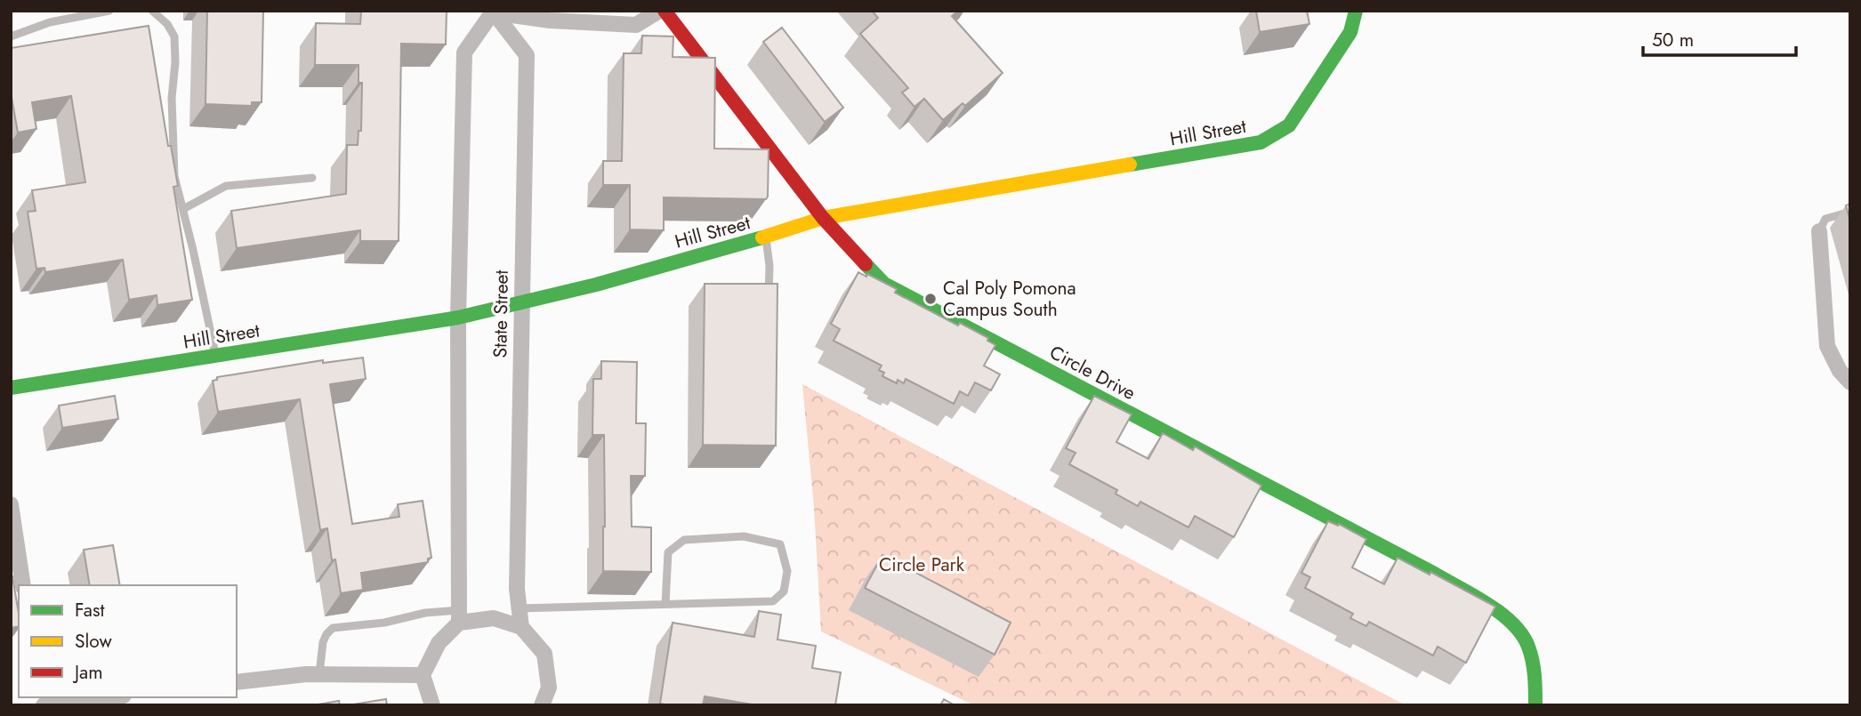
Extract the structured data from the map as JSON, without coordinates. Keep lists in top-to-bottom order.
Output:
{
  "streets": {
    "street": ["Hill Street", "State Street", "Circle Drive"]
  },
  "crossings": [
    ["Hill Street", "State Street"],
    ["Hill Street", "Circle Drive"]
  ],
  "parks": ["Circle Park"],
  "places": ["Cal Poly Pomona Campus South"],
  "legend": ["Fast", "Slow", "Jam"],
  "scale_bar": "50 m"
}
